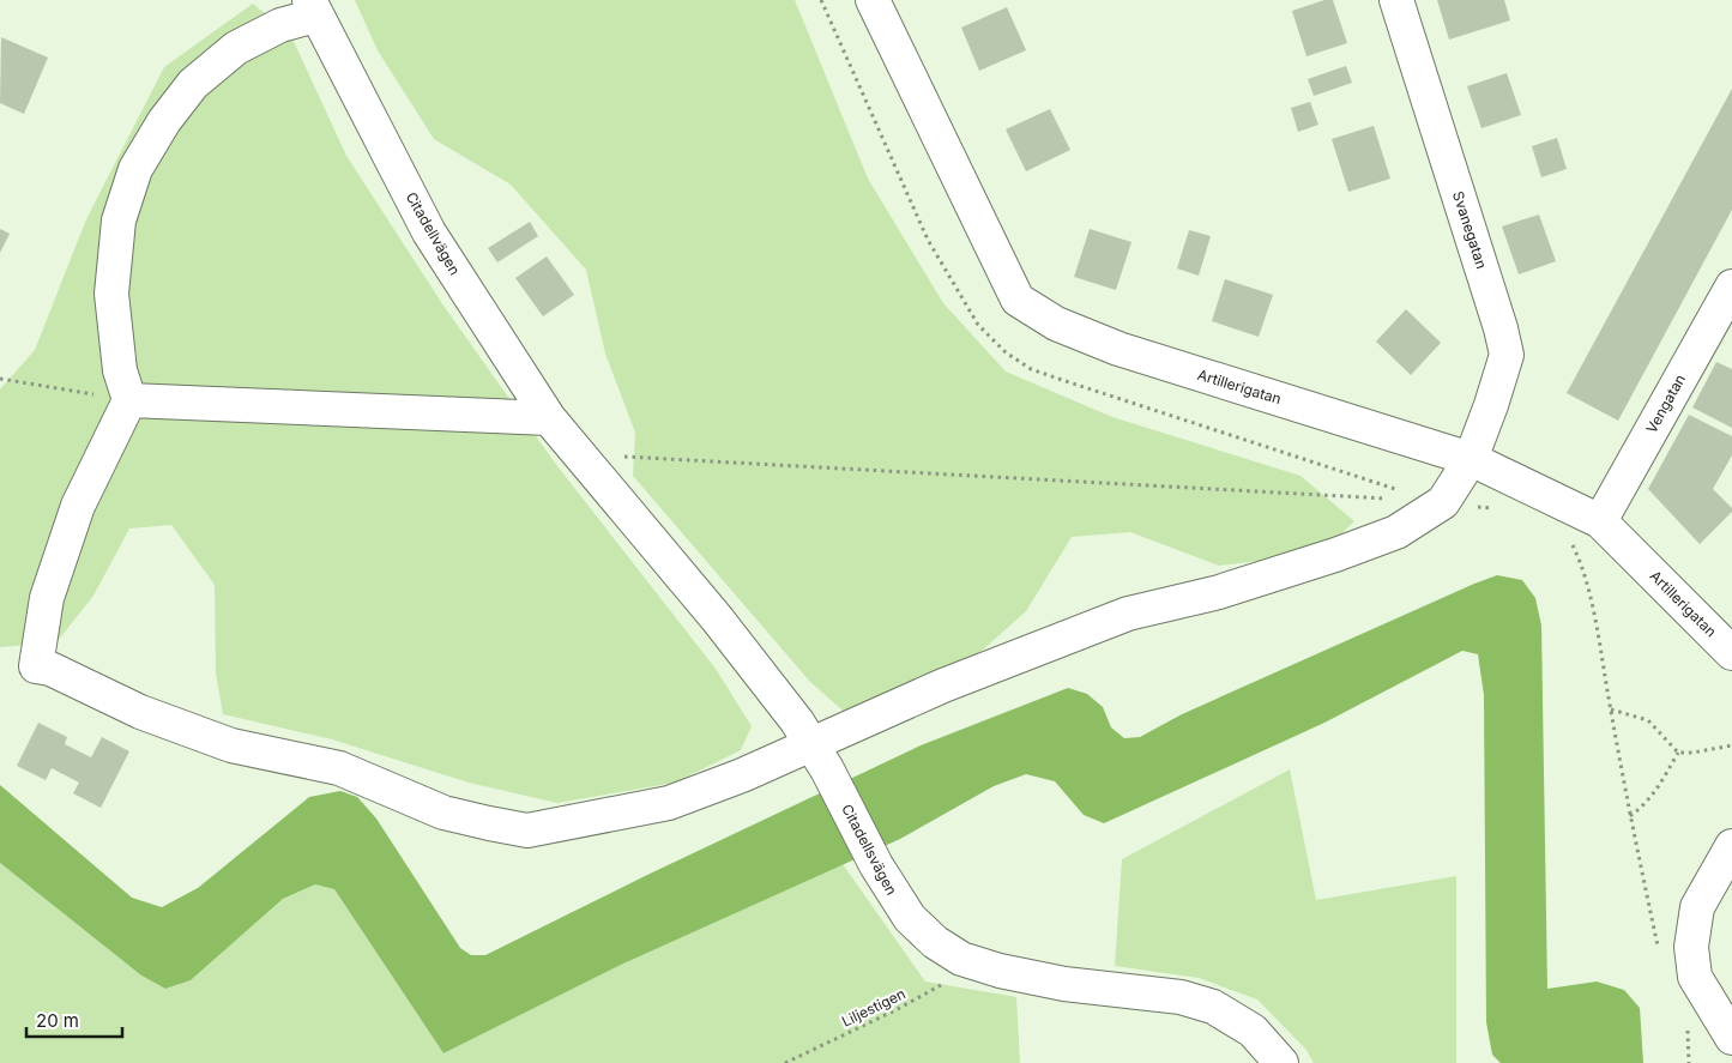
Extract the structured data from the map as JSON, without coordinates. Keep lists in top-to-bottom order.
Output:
{
  "streets": {
    "street": [
      "Svanegatan",
      "Citadellvägen",
      "Artillerigatan",
      "Vengatan",
      "Citadellsvägen"
    ],
    "path": ["Liljestigen"]
  },
  "crossings": [
    ["Svanegatan", "Artillerigatan"],
    ["Citadellvägen", "Citadellsvägen"],
    ["Artillerigatan", "Vengatan"],
    ["Citadellsvägen", "Liljestigen"]
  ],
  "scale_bar": "20 m"
}
